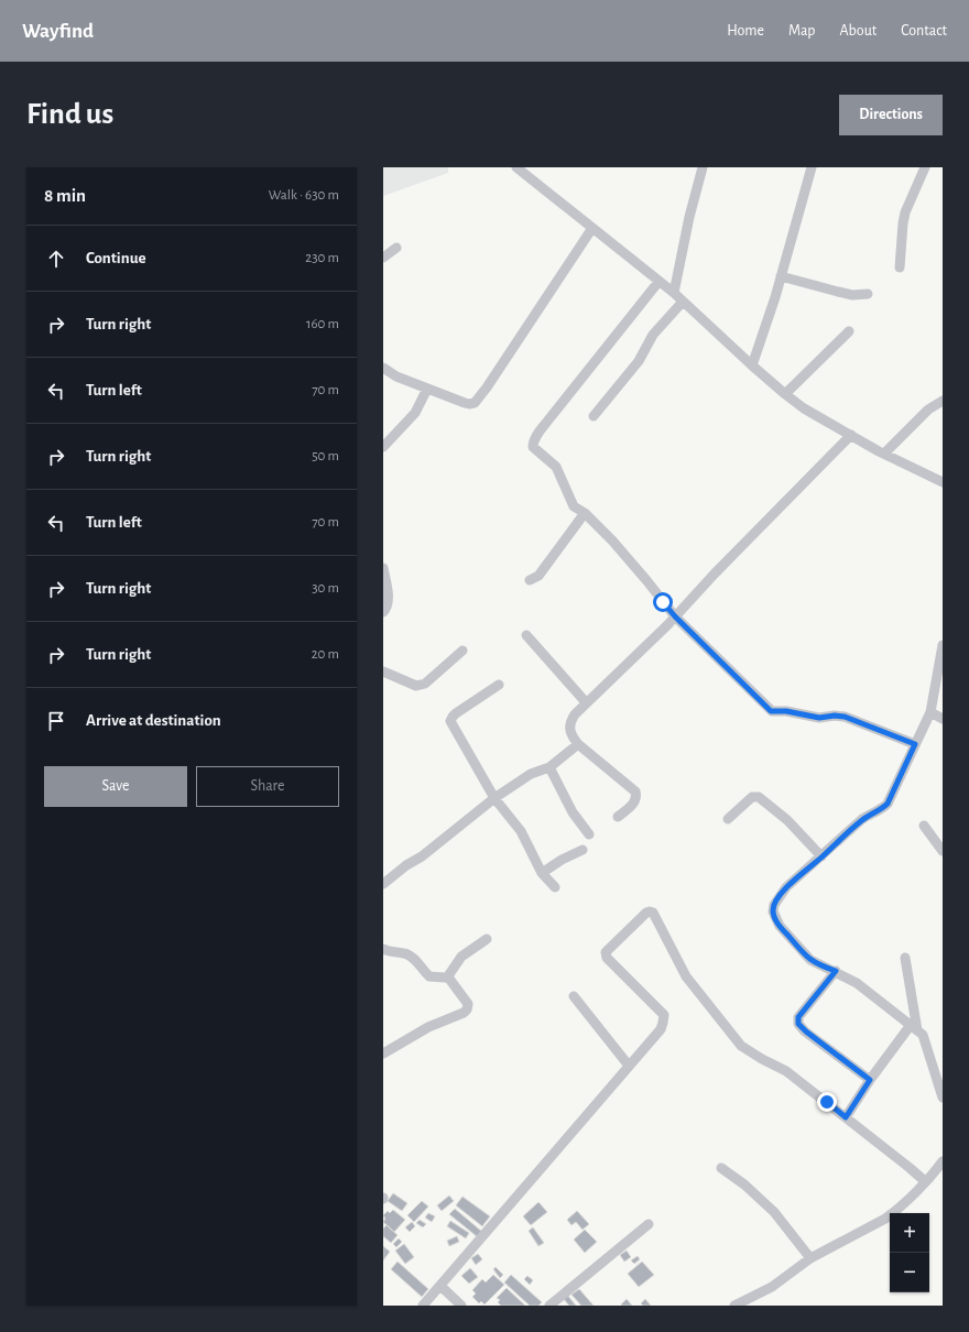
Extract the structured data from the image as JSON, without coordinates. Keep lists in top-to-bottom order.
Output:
{
  "page": {
    "header": "Wayfind",
    "nav": [
      "Home",
      "Map",
      "About",
      "Contact"
    ],
    "buttons": [
      "Directions",
      ["Save", "Share"]
    ],
    "title": "Find us",
    "heading": ["8 min", "Walk · 630 m"],
    "list": [
      ["Continue", "230 m"],
      ["Turn right", "160 m"],
      ["Turn left", "70 m"],
      ["Turn right", "50 m"],
      ["Turn left", "70 m"],
      ["Turn right", "30 m"],
      ["Turn right", "20 m"],
      "Arrive at destination"
    ],
    "map_buttons": ["+", "−"]
  }
}
